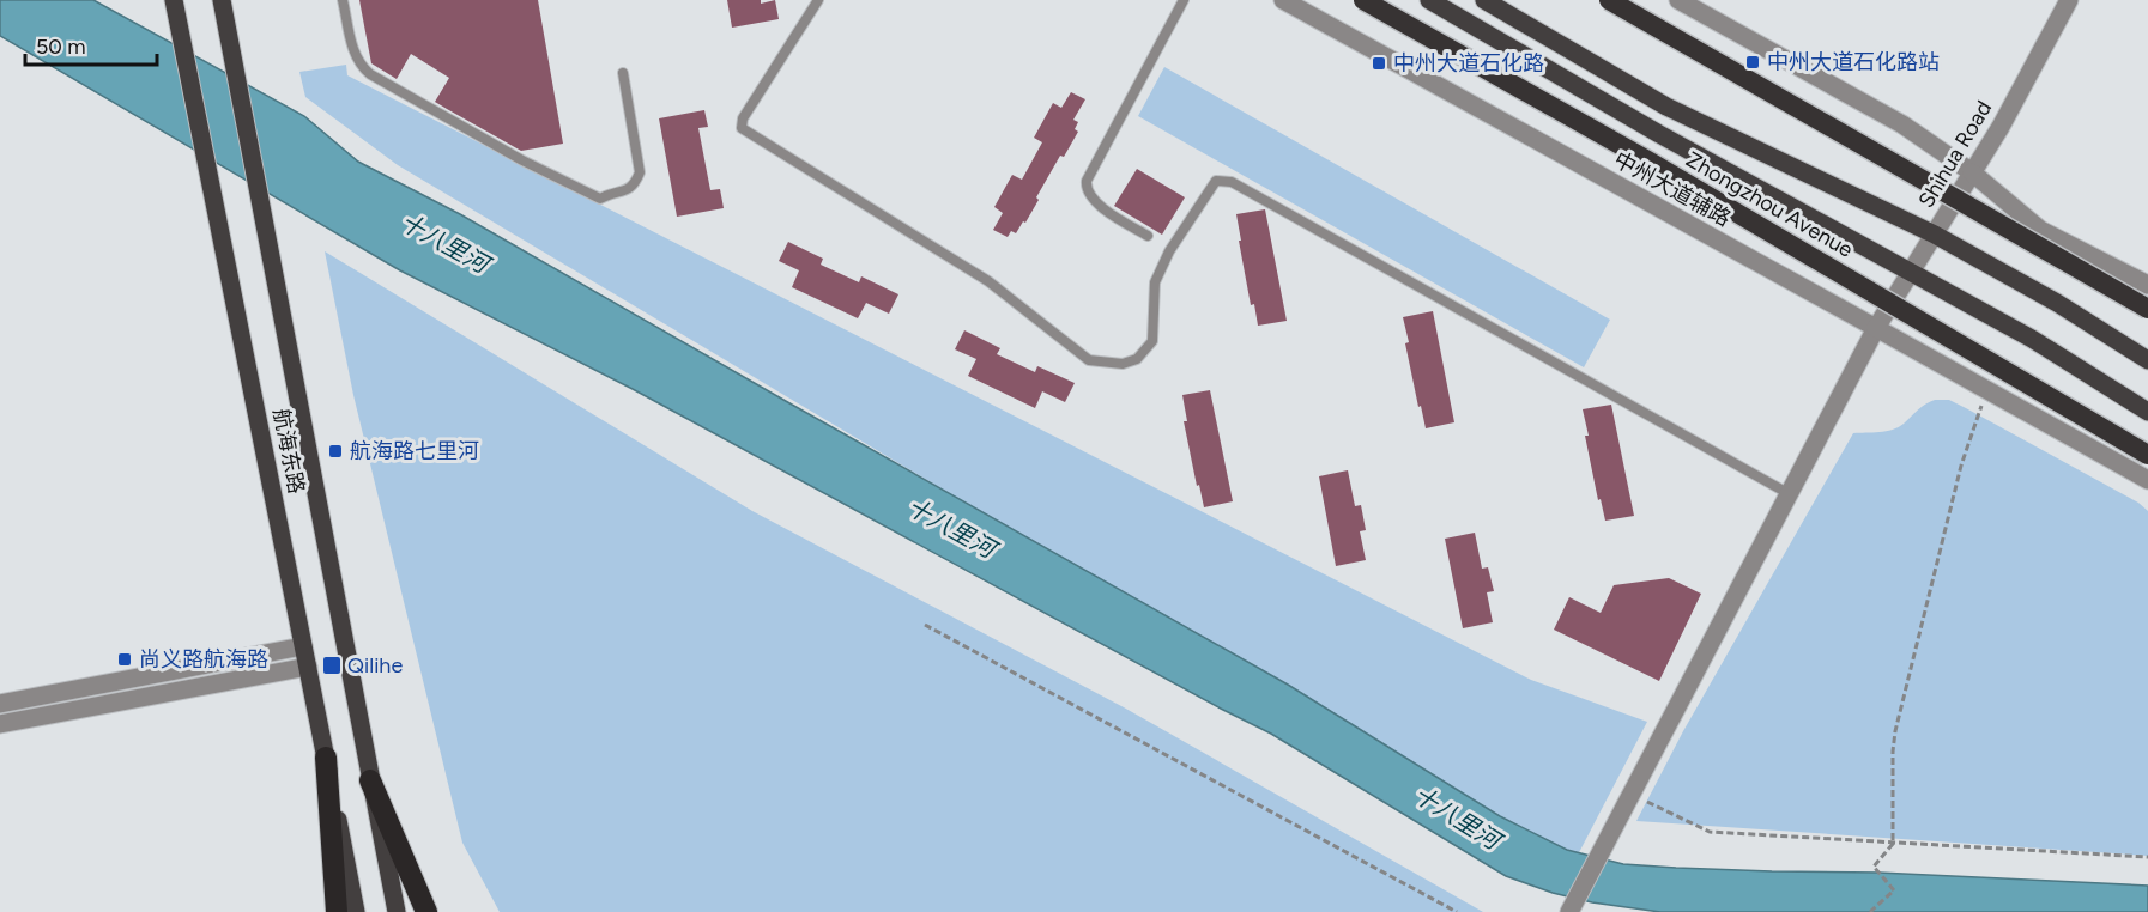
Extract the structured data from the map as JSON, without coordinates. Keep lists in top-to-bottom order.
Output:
{
  "streets": {
    "highway": ["Zhongzhou Avenue"],
    "main road": ["航海东路"],
    "street": ["Shihua Road", "中州大道辅路"]
  },
  "crossings": [
    ["Shihua Road", "中州大道辅路"],
    ["Shihua Road", "Zhongzhou Avenue"]
  ],
  "water": ["十八里河"],
  "places": {
    "transit": [
      "中州大道石化路站",
      "中州大道石化路",
      "航海路七里河",
      "尚义路航海路",
      "Qilihe"
    ]
  },
  "scale_bar": "50 m"
}
